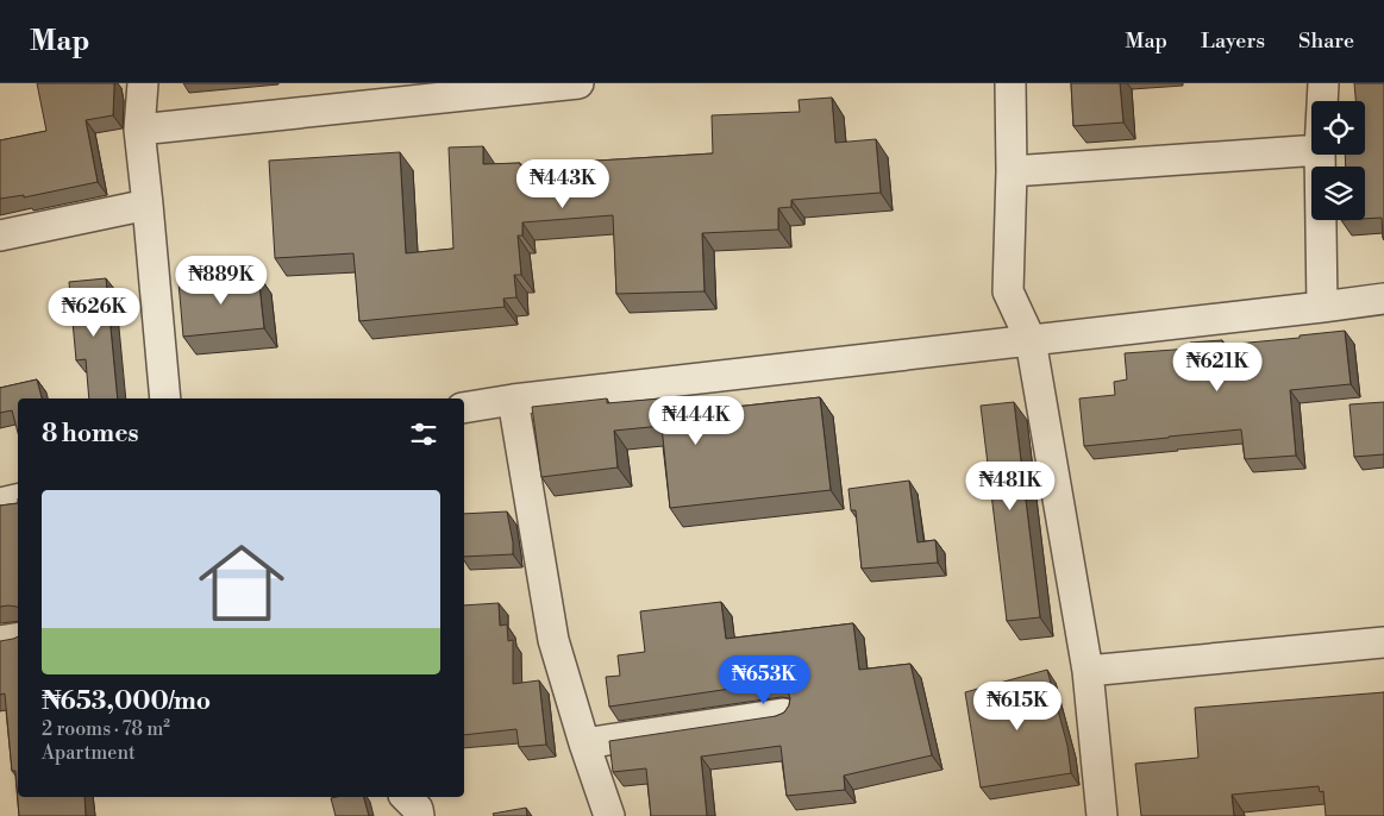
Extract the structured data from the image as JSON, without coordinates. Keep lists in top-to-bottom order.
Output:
{
  "page": {
    "header": "Map",
    "nav": ["Map", "Layers", "Share"],
    "price": [
      "₦443K",
      "₦889K",
      "₦626K",
      "₦621K",
      "₦444K",
      "₦481K",
      "₦653K",
      "₦615K"
    ],
    "heading": "8 homes",
    "list": [
      {
        "name": "₦653,000/mo",
        "note": "2 rooms · 78 m² · Apartment"
      }
    ]
  }
}
